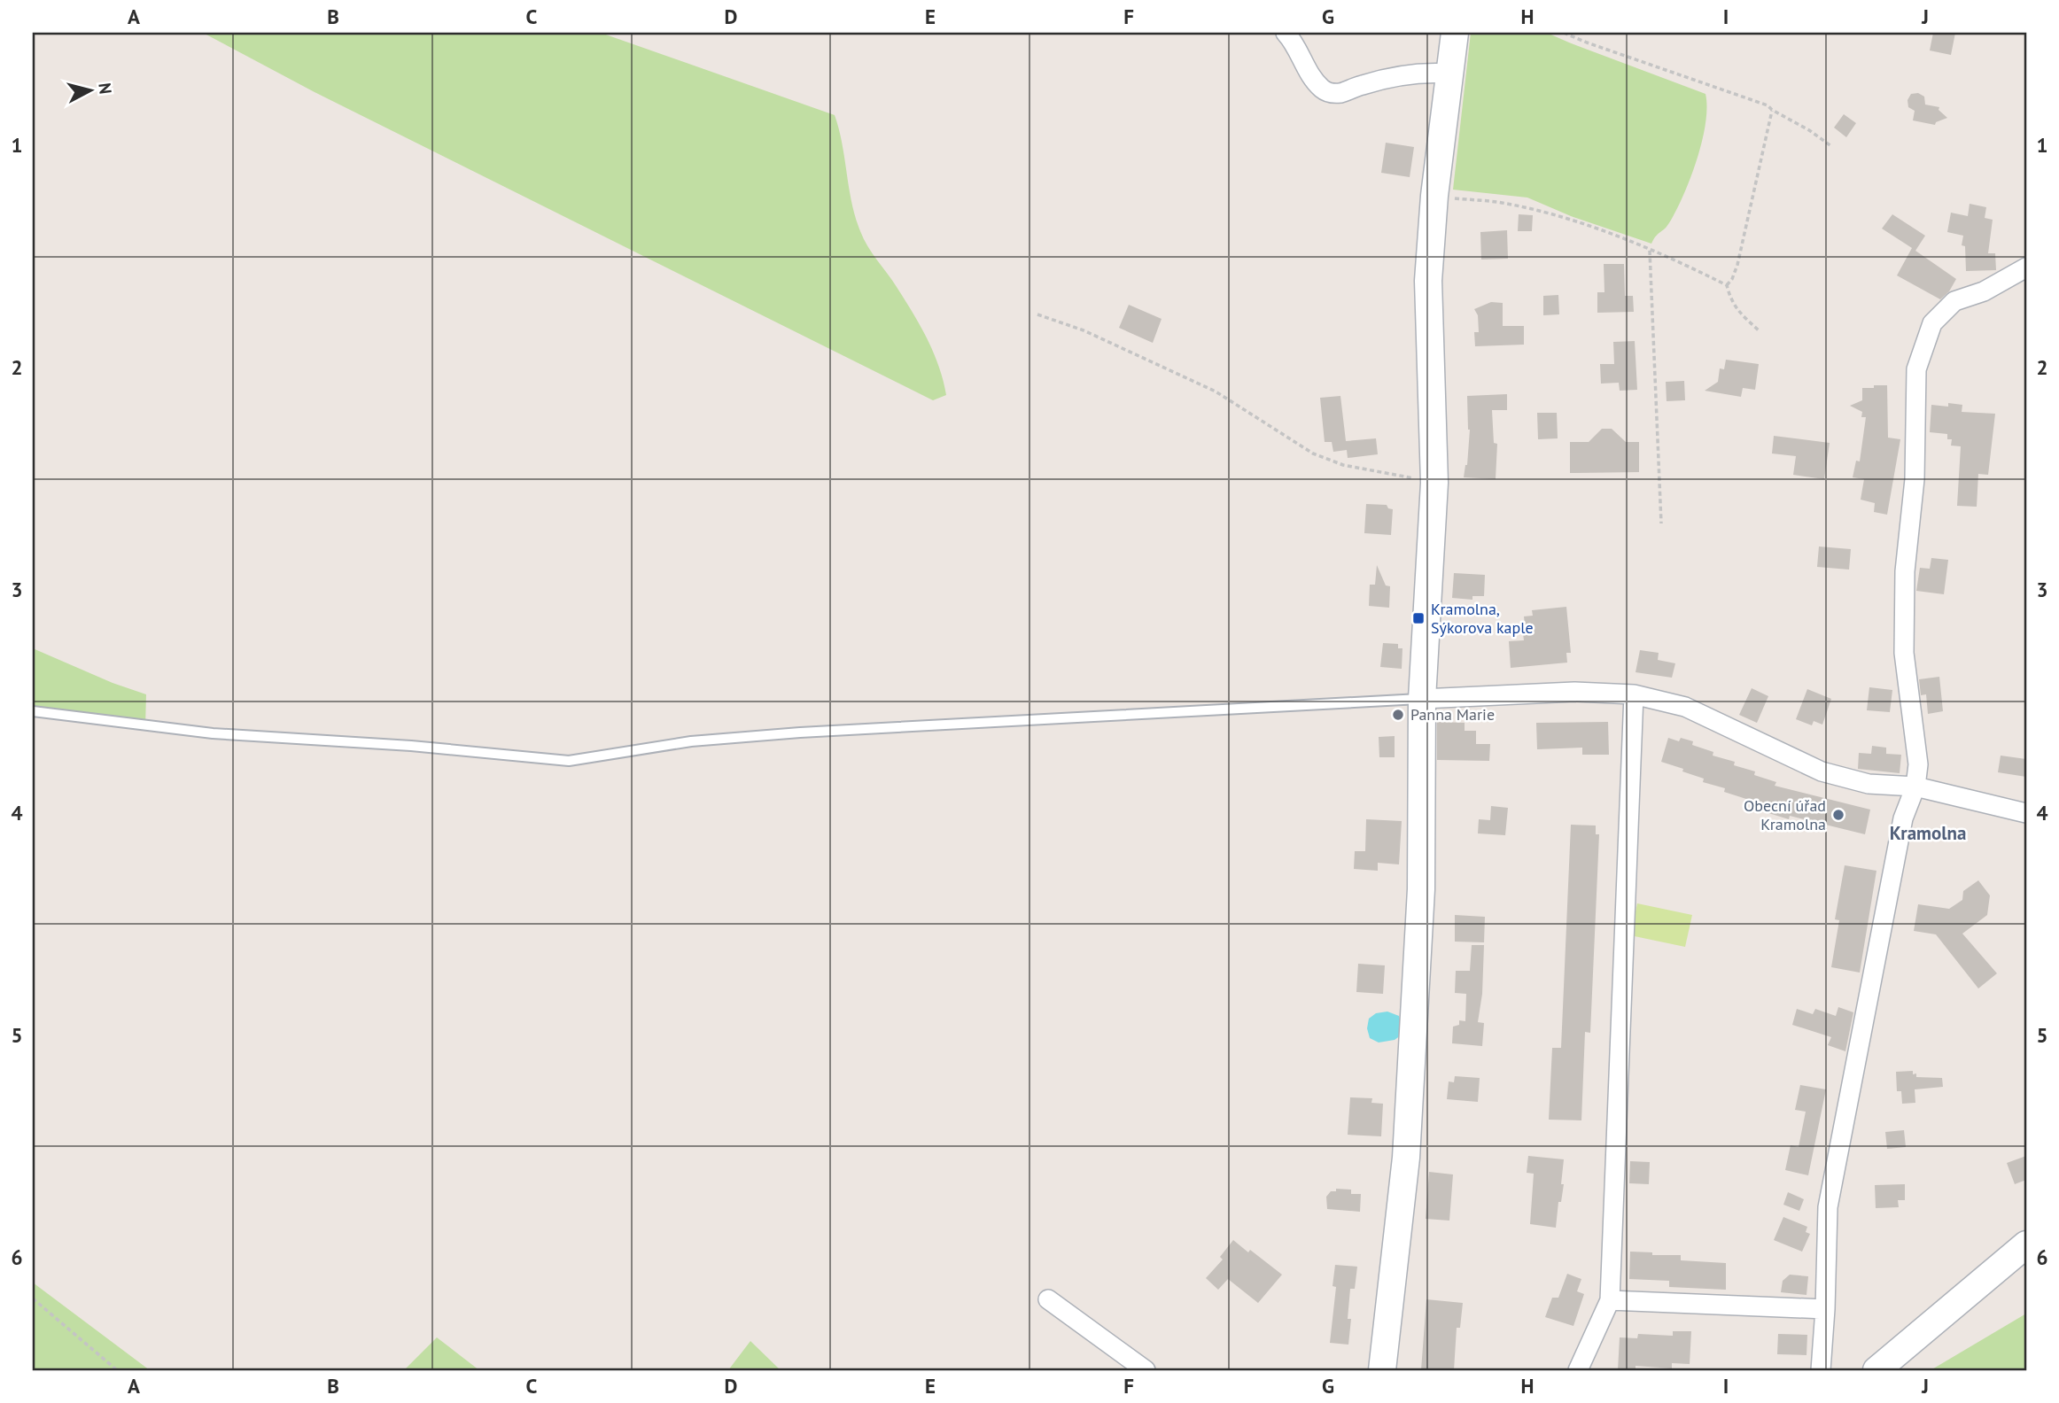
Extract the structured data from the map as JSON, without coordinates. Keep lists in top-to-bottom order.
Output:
{
  "districts": ["Kramolna"],
  "places": {
    "transit": ["Kramolna, Sýkorova kaple"],
    "other": ["Panna Marie", "Obecní úřad Kramolna"]
  },
  "north": "right",
  "grid": {
    "columns": [
      "A",
      "B",
      "C",
      "D",
      "E",
      "F",
      "G",
      "H",
      "I",
      "J"
    ],
    "rows": [
      "1",
      "2",
      "3",
      "4",
      "5",
      "6"
    ]
  }
}
